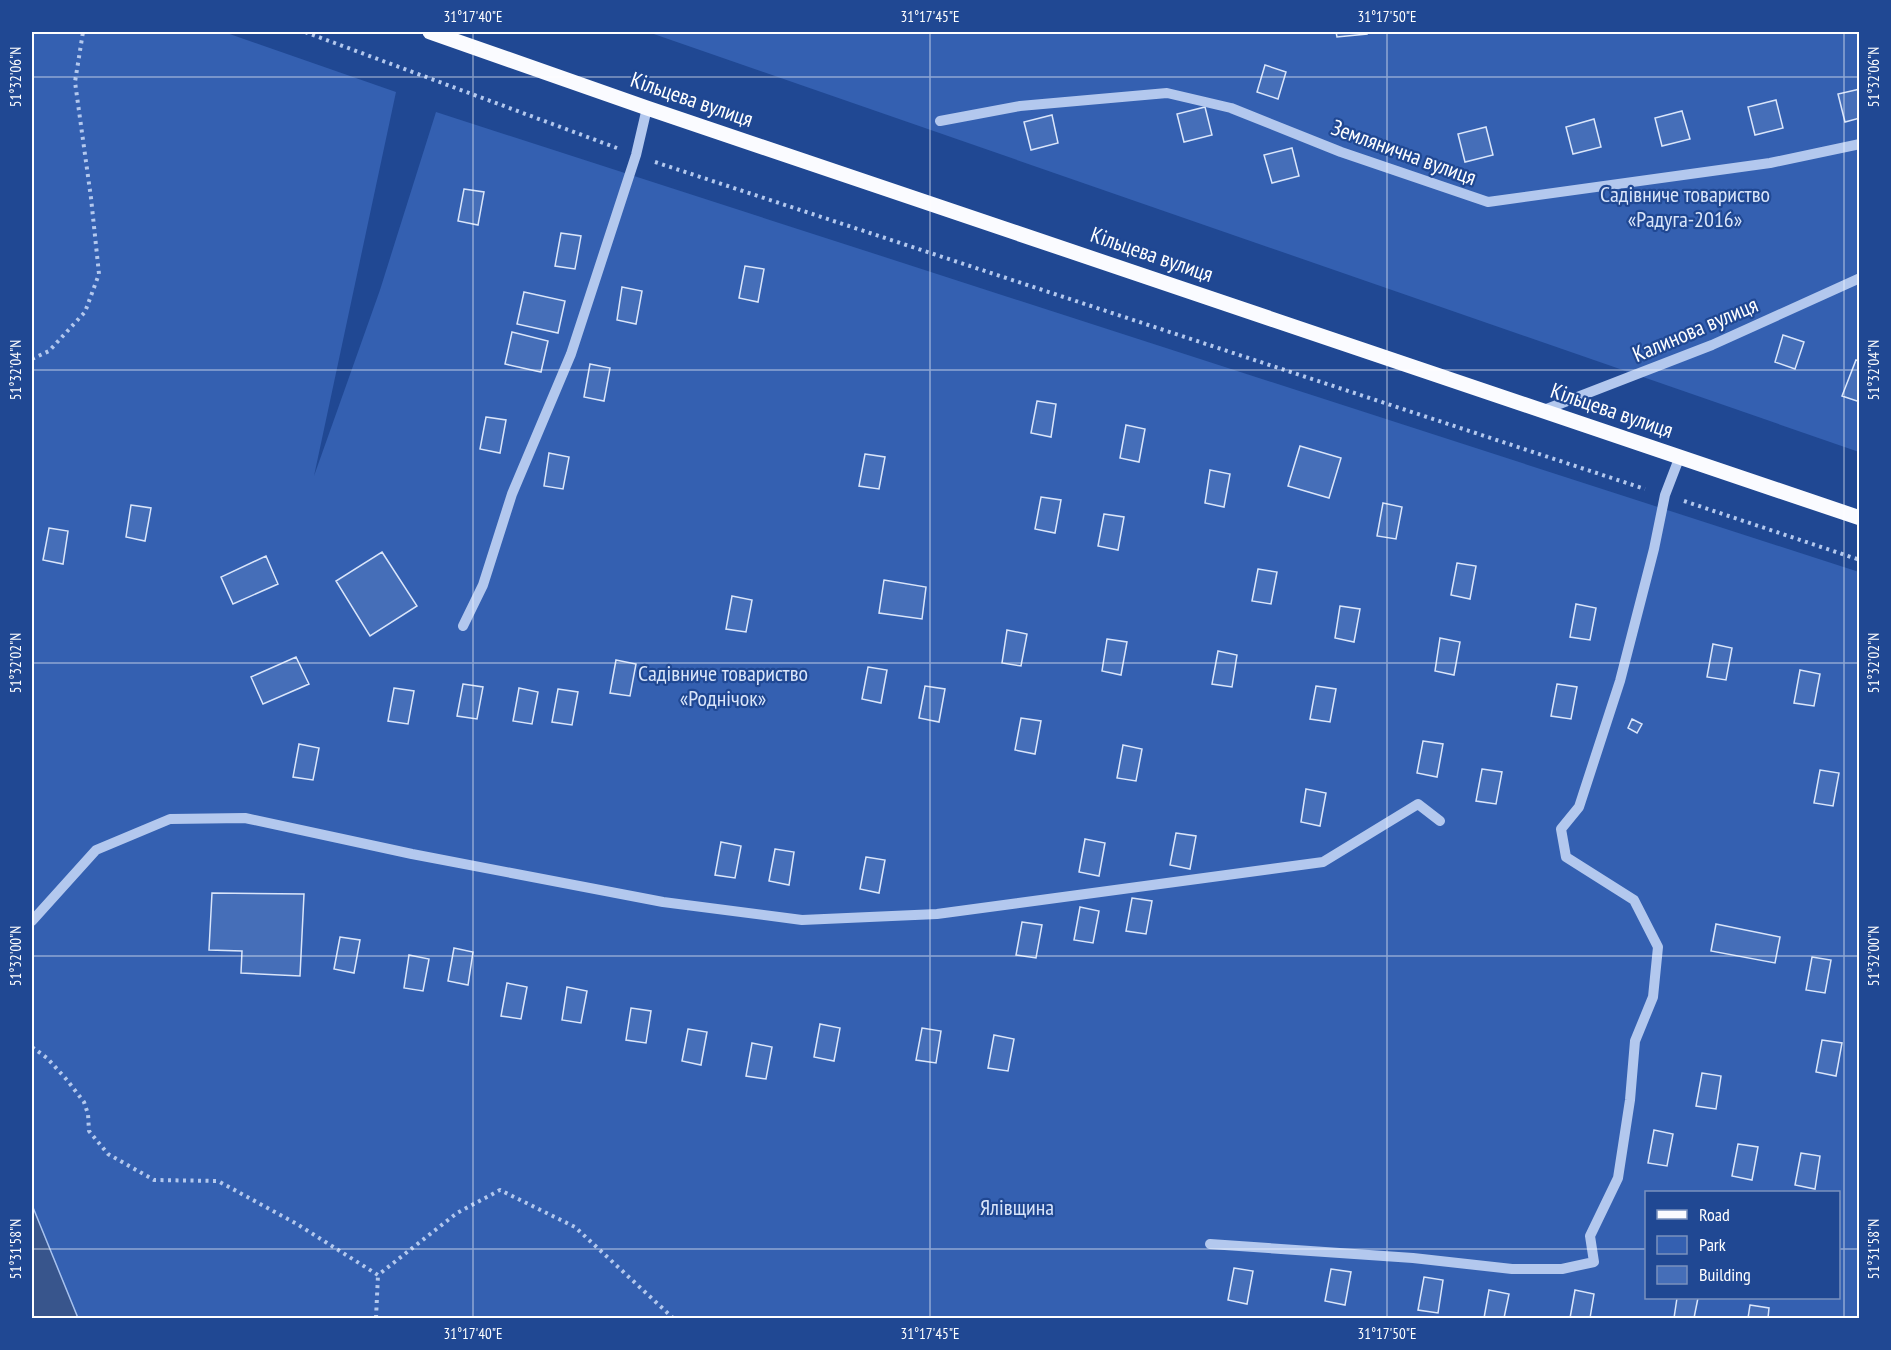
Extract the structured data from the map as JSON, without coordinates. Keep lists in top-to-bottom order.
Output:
{
  "streets": {
    "main road": ["Кільцева вулиця"],
    "street": ["Землянична вулиця", "Калинова вулиця"]
  },
  "crossings": [
    ["Кільцева вулиця", "Калинова вулиця"]
  ],
  "parks": ["Садівниче товариство «Радуга-2016»", "Садівниче товариство «Роднічок»", "Ялівщина"],
  "legend": ["Road", "Park", "Building"],
  "coordinates": [
    "31°17'40\"E",
    "31°17'45\"E",
    "31°17'50\"E",
    "51°32'06\"N",
    "51°32'04\"N",
    "51°32'02\"N",
    "51°32'00\"N",
    "51°31'58\"N"
  ]
}
